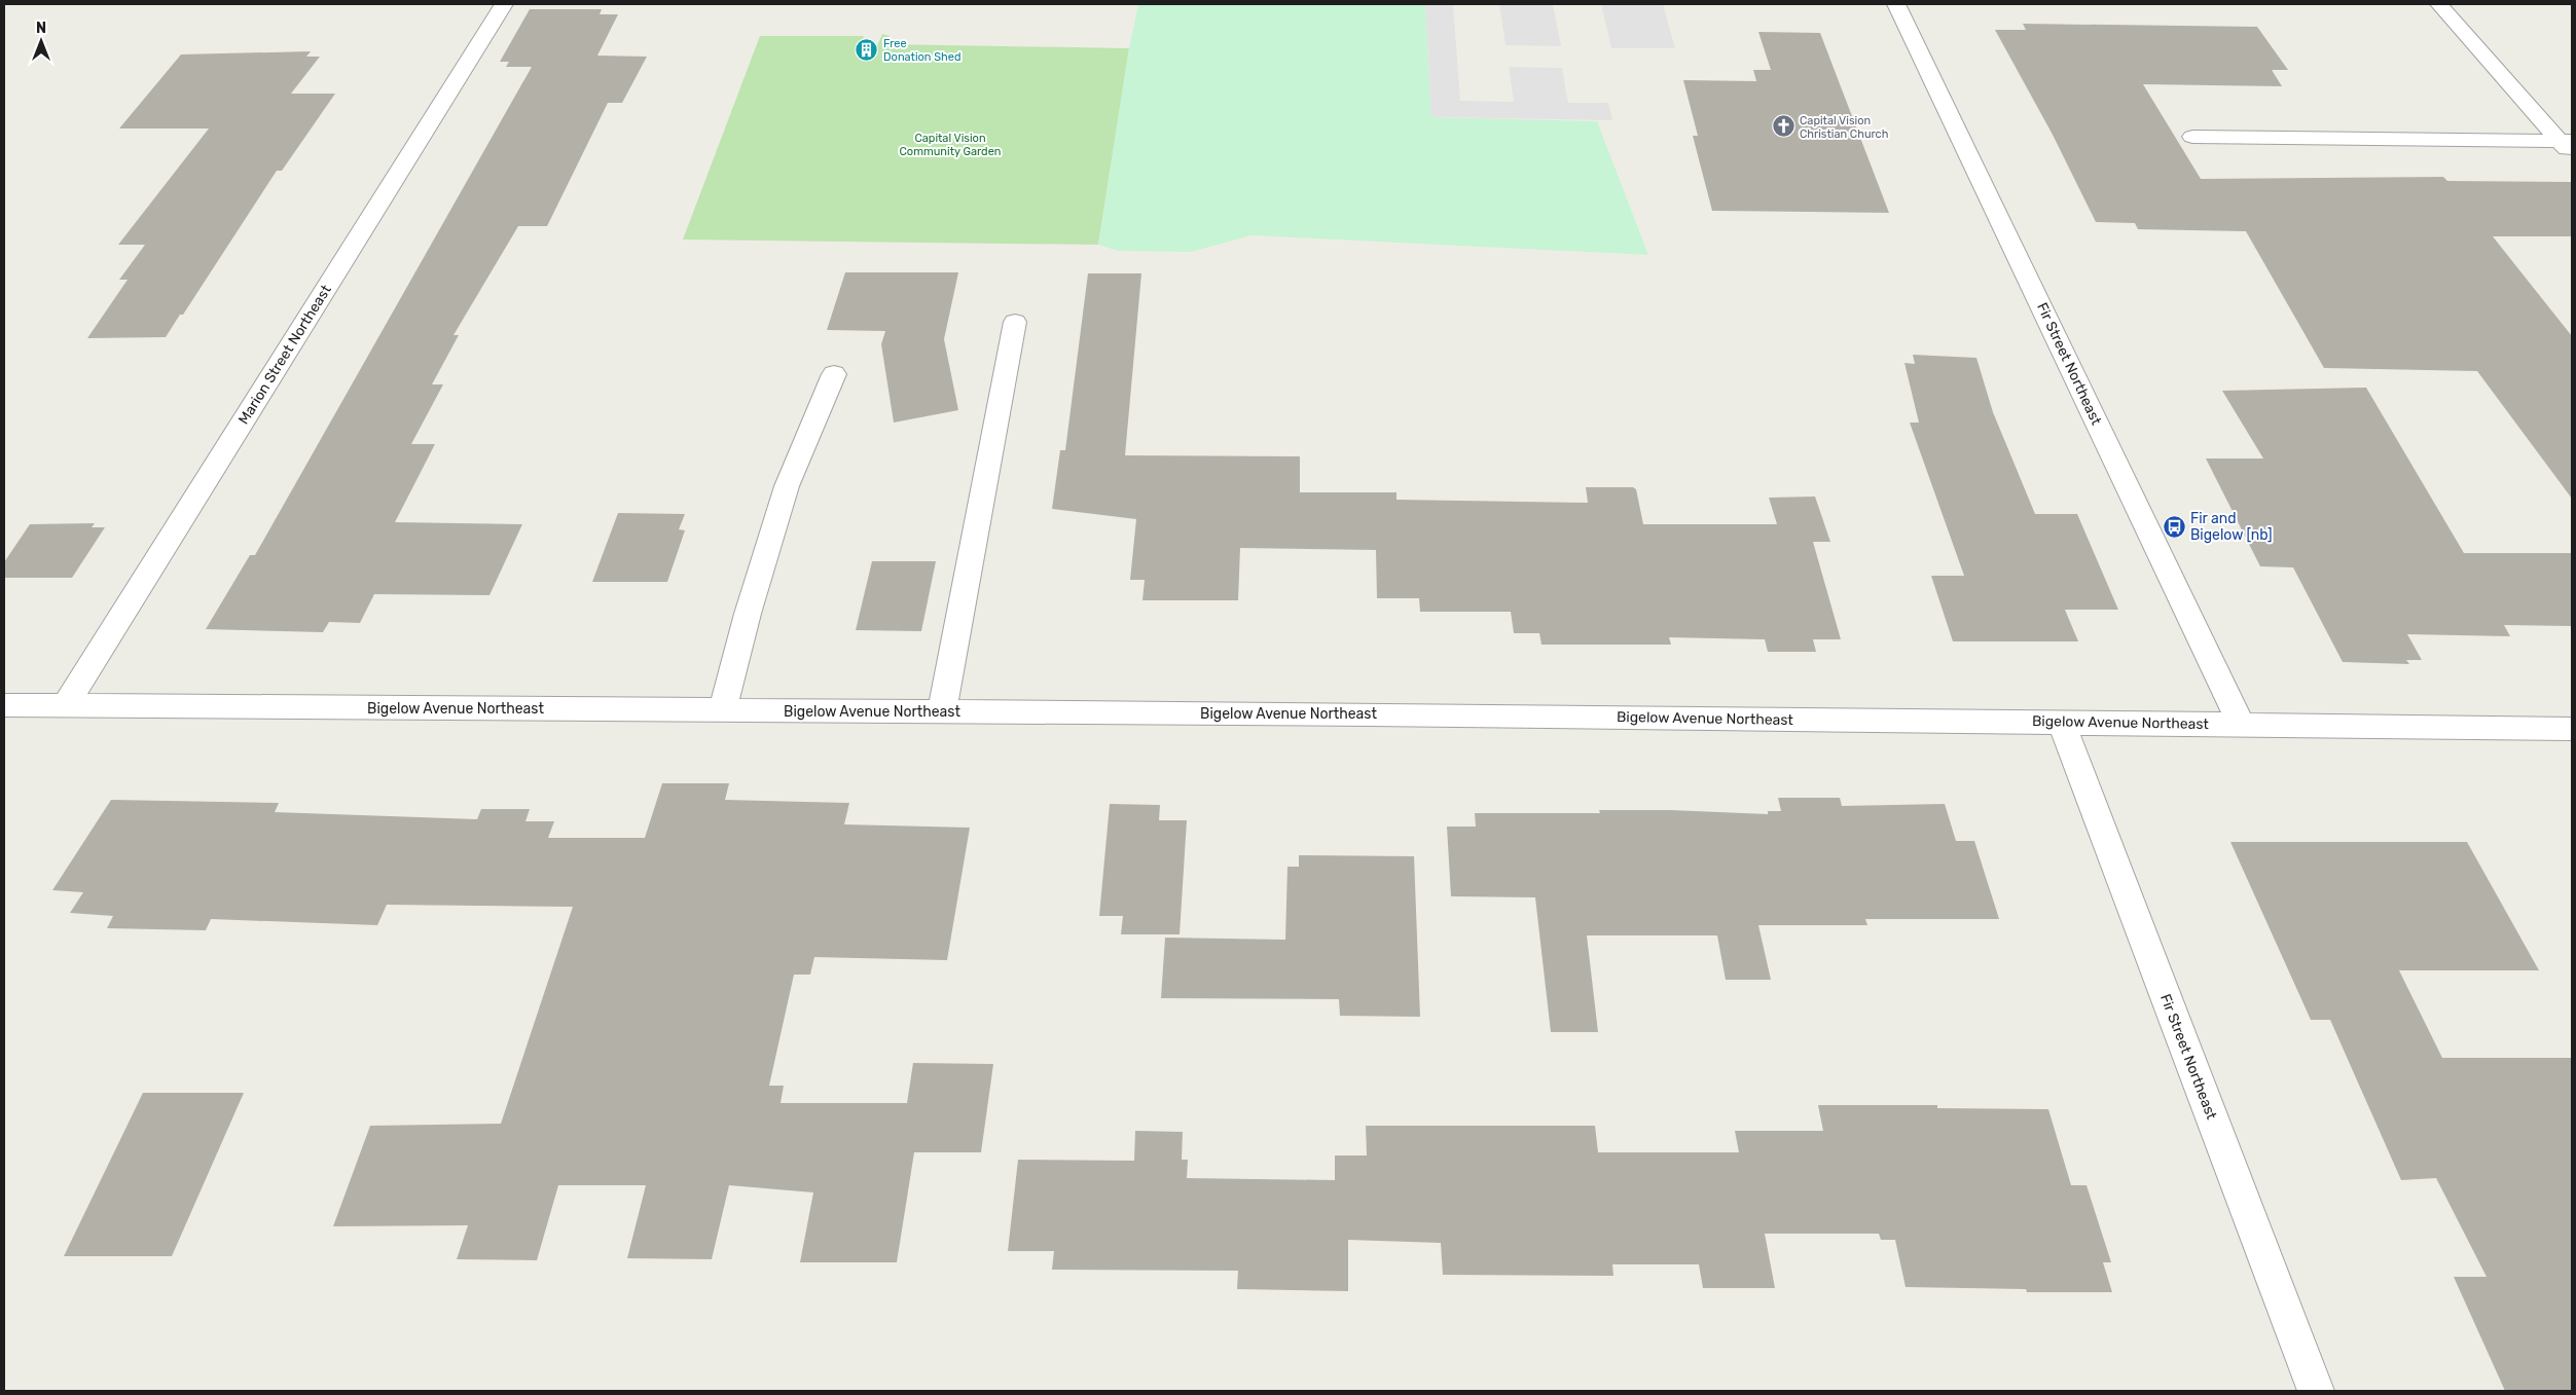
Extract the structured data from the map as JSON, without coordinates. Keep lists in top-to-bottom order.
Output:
{
  "streets": {
    "street": ["Marion Street Northeast", "Fir Street Northeast", "Bigelow Avenue Northeast"]
  },
  "crossings": [
    ["Marion Street Northeast", "Bigelow Avenue Northeast"],
    ["Fir Street Northeast", "Bigelow Avenue Northeast"]
  ],
  "parks": ["Capital Vision Community Garden"],
  "places": {
    "building": ["Free Donation Shed"],
    "church": ["Capital Vision Christian Church"],
    "bus stop": ["Fir and Bigelow [nb]"]
  },
  "north": "top"
}
